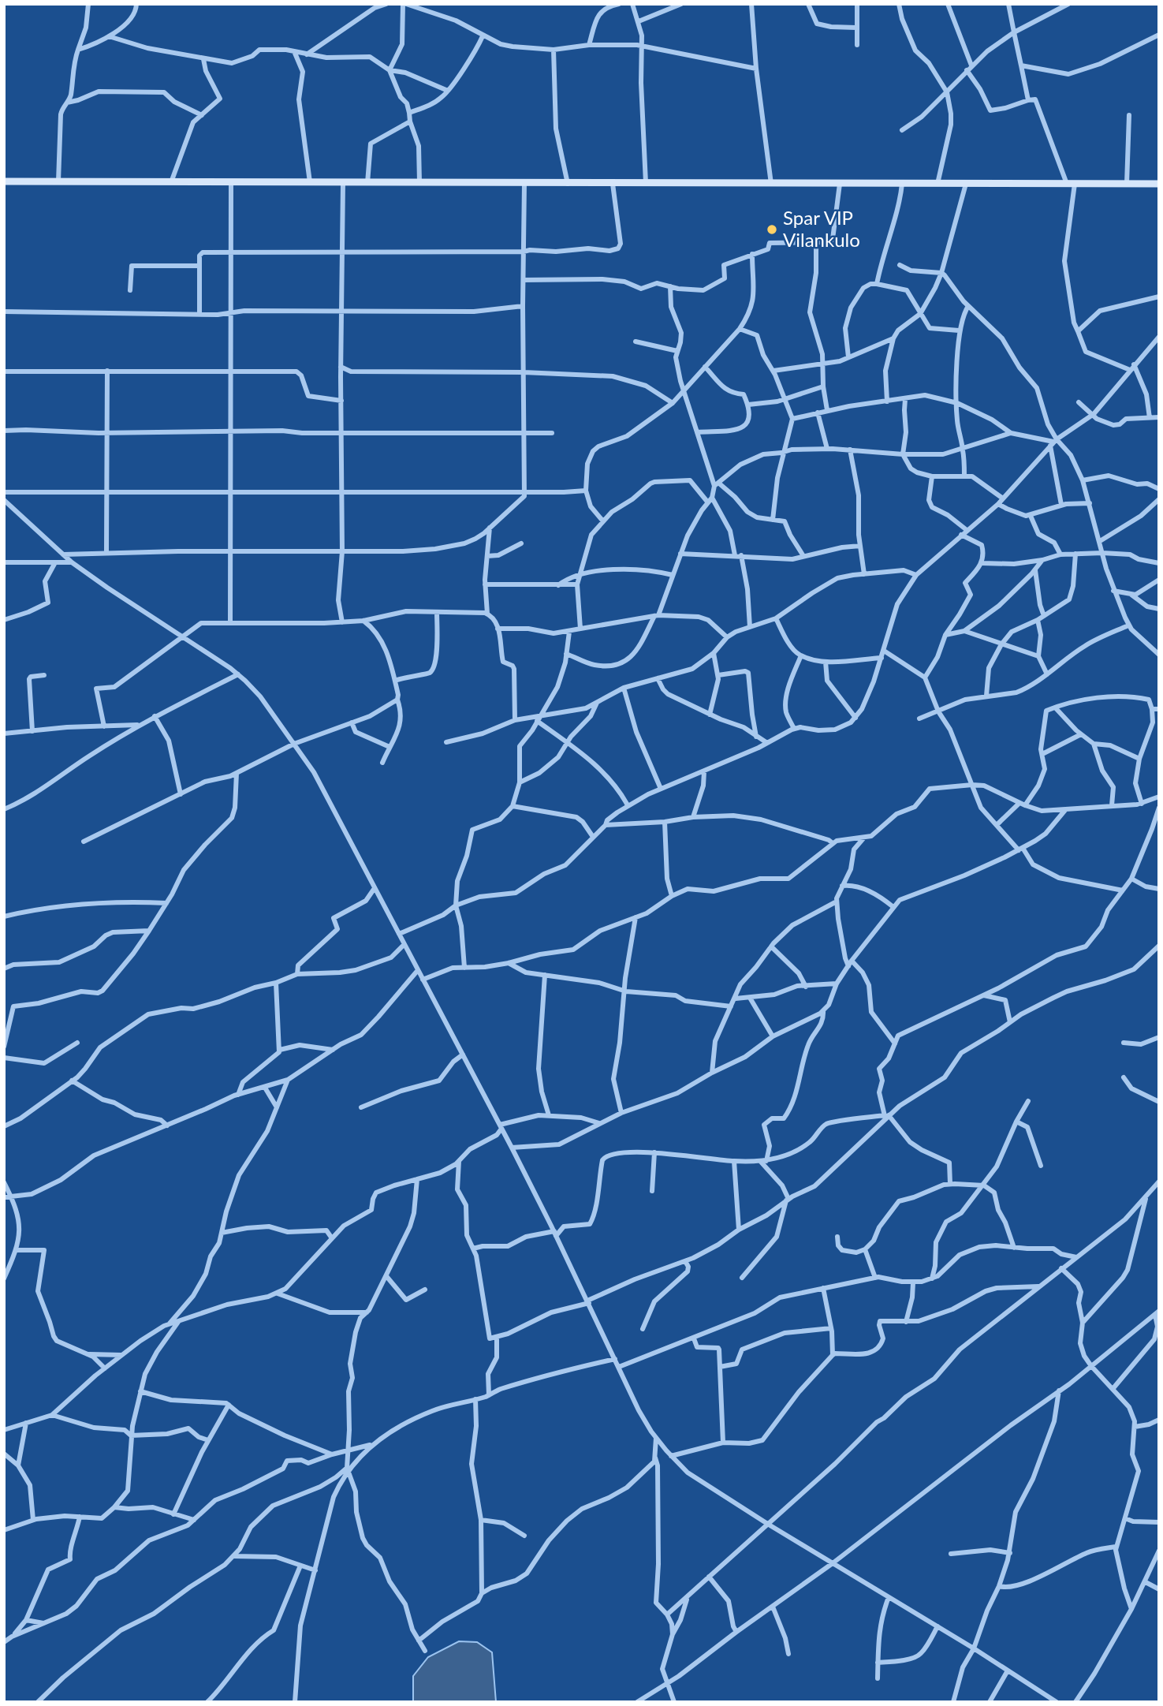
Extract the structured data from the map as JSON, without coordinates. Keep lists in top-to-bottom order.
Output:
{
  "places": ["Spar VIP Vilankulo"]
}
